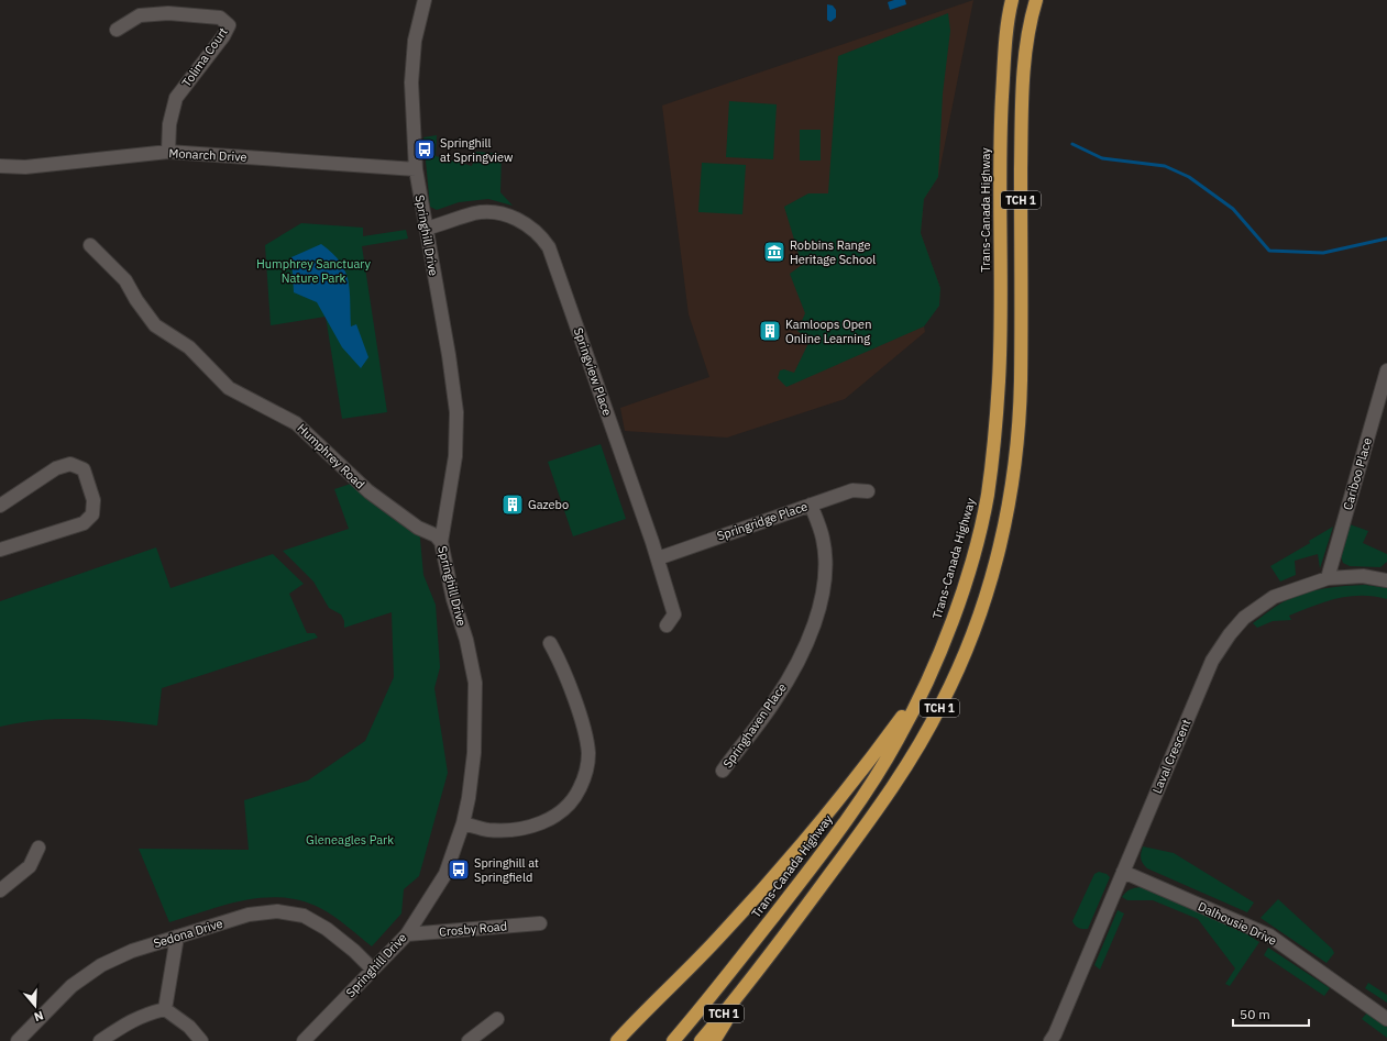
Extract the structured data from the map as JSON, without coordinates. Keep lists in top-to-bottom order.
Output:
{
  "streets": {
    "highway": ["TCH 1", "Trans-Canada Highway"],
    "street": [
      "Tolima Court",
      "Monarch Drive",
      "Springhill Drive",
      "Springview Place",
      "Humphrey Road",
      "Cariboo Place",
      "Springridge Place",
      "Springhaven Place",
      "Laval Crescent",
      "Dalhousie Drive",
      "Crosby Road",
      "Sedona Drive"
    ]
  },
  "crossings": [
    ["Tolima Court", "Monarch Drive"],
    ["Monarch Drive", "Springhill Drive"],
    ["Springhill Drive", "Springview Place"],
    ["Springhill Drive", "Humphrey Road"],
    ["Springhill Drive", "Crosby Road"],
    ["Springhill Drive", "Sedona Drive"],
    ["Springview Place", "Springridge Place"],
    ["Cariboo Place", "Laval Crescent"],
    ["Springridge Place", "Springhaven Place"],
    ["Laval Crescent", "Dalhousie Drive"]
  ],
  "parks": ["Humphrey Sanctuary Nature Park", "Gleneagles Park"],
  "places": {
    "bus stop": ["Springhill at Springview", "Springhill at Springfield"],
    "museum": ["Robbins Range Heritage School"],
    "building": ["Kamloops Open Online Learning", "Gazebo"]
  },
  "scale_bar": "50 m",
  "north": "bottom"
}
